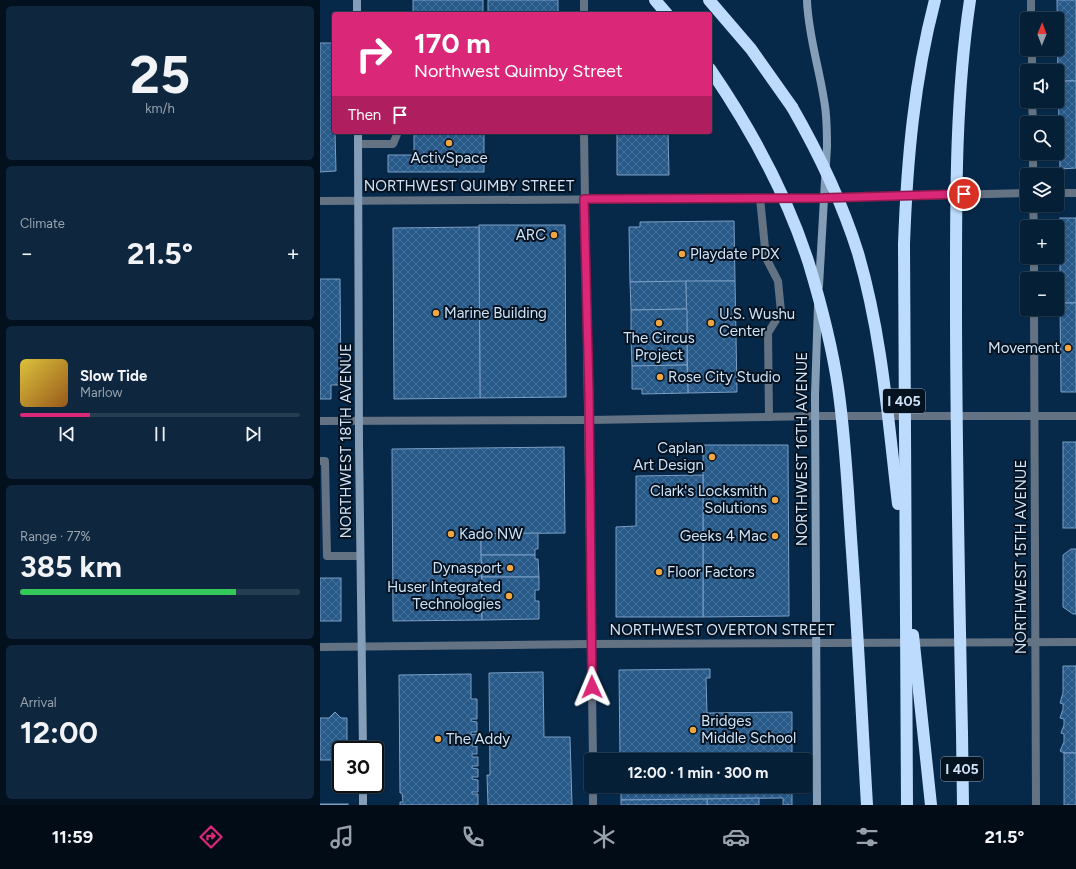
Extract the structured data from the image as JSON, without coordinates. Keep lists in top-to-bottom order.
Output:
{
  "streets": {
    "highway": ["I 405"],
    "street": [
      "NORTHWEST QUIMBY STREET",
      "NORTHWEST 18TH AVENUE",
      "NORTHWEST 16TH AVENUE",
      "NORTHWEST 15TH AVENUE",
      "NORTHWEST OVERTON STREET"
    ]
  },
  "crossings": [
    ["NORTHWEST QUIMBY STREET", "NORTHWEST 18TH AVENUE"],
    ["NORTHWEST QUIMBY STREET", "NORTHWEST 16TH AVENUE"],
    ["NORTHWEST 18TH AVENUE", "NORTHWEST OVERTON STREET"],
    ["NORTHWEST 16TH AVENUE", "NORTHWEST OVERTON STREET"],
    ["NORTHWEST 15TH AVENUE", "NORTHWEST OVERTON STREET"]
  ],
  "places": [
    "ActivSpace",
    "ARC",
    "Playdate PDX",
    "Marine Building",
    "The Circus Project",
    "U.S. Wushu Center",
    "Movement",
    "Rose City Studio",
    "Caplan Art Design",
    "Clark's Locksmith Solutions",
    "Kado NW",
    "Geeks 4 Mac",
    "Dynasport",
    "Floor Factors",
    "Huser Integrated Technologies",
    "Bridges Middle School",
    "The Addy"
  ],
  "north": "top",
  "page": {
    "tile": [
      ["25", "km/h"],
      "Climate",
      ["Range · 77%", "385 km"],
      ["Arrival", "12:00"]
    ],
    "map_buttons": ["+", "−"],
    "turn": ["170 m", "Northwest Quimby Street"],
    "then": "Then",
    "heat": ["−", "21.5°", "+"],
    "song": ["Slow Tide", "Marlow"],
    "limit": "30",
    "trip": "12:00 · 1 min · 300 m",
    "tabs": ["11:59", "21.5°"]
  }
}
